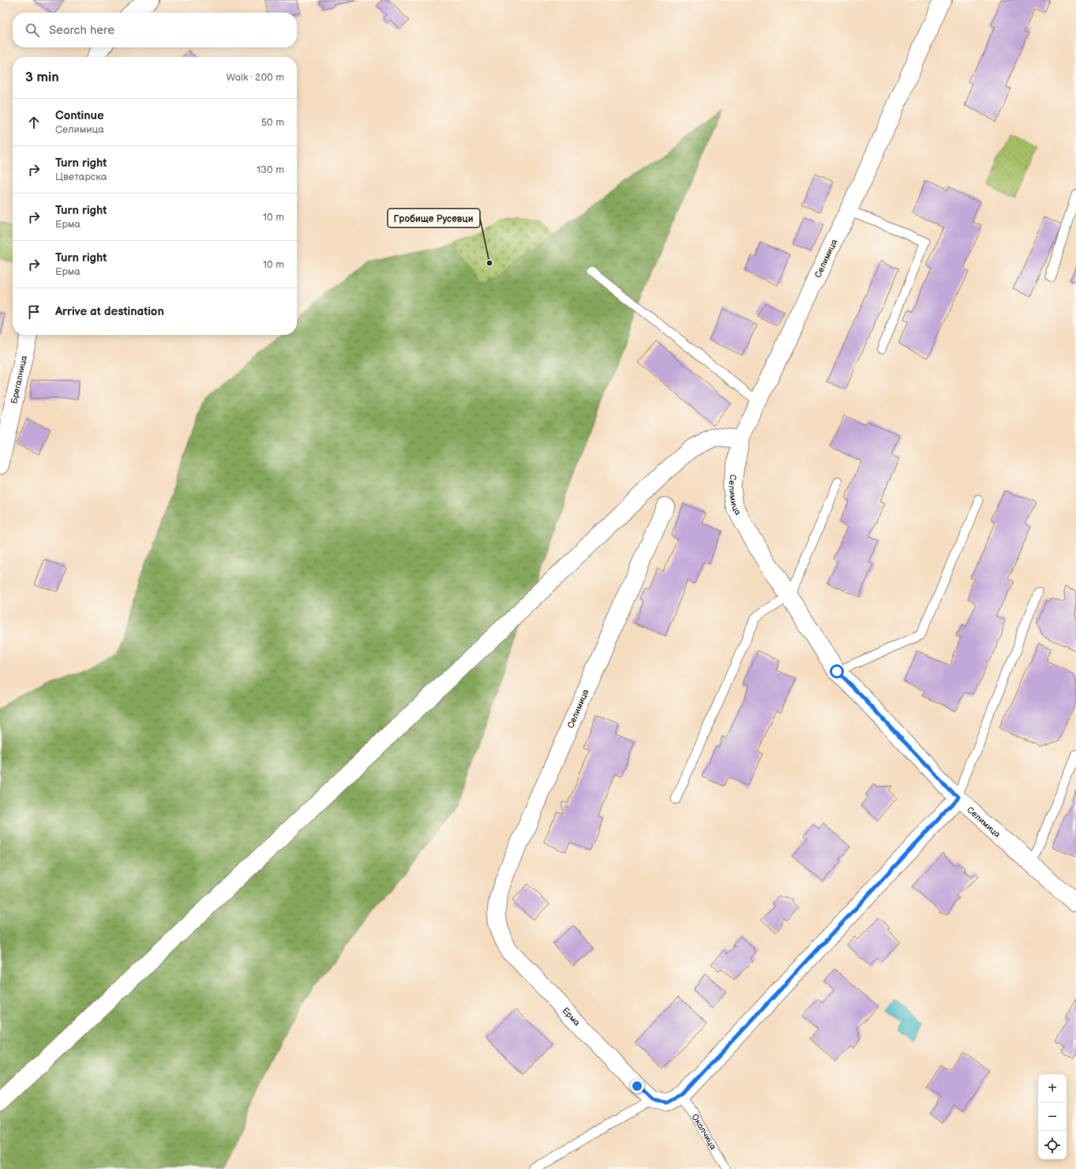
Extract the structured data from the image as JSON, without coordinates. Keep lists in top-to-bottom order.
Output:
{
  "streets": {
    "street": ["Селимица", "Брегалница", "Ерма"],
    "lane": ["Околчица"]
  },
  "crossings": [
    ["Селимица", "Ерма"]
  ],
  "places": ["Гробище Русевци"],
  "page": {
    "search": "Search here",
    "heading": ["3 min", "Walk · 200 m"],
    "list": [
      ["Continue", "Селимица", "50 m"],
      ["Turn right", "Цветарска", "130 m"],
      ["Turn right", "Ерма", "10 m"],
      ["Turn right", "Ерма", "10 m"],
      "Arrive at destination"
    ],
    "map_buttons": ["+", "−"]
  }
}
